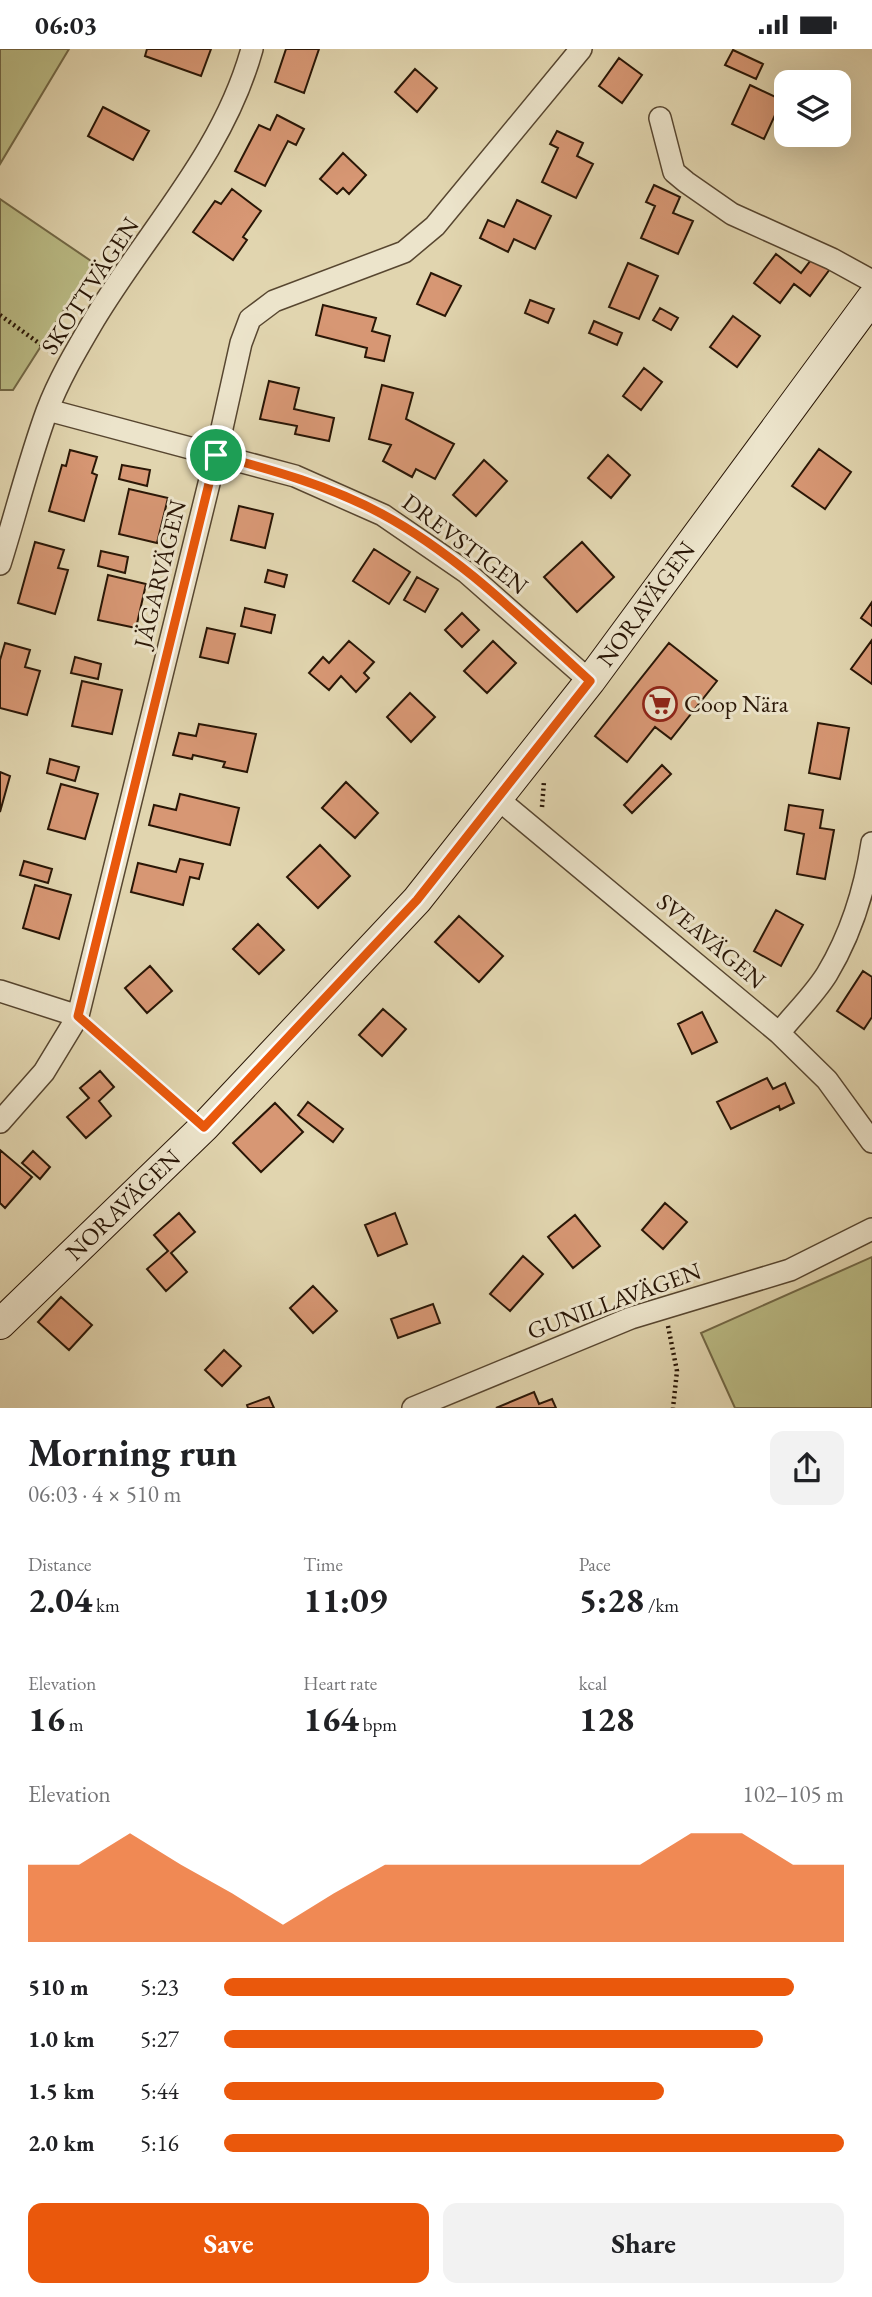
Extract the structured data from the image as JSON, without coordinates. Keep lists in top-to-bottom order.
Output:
{
  "streets": {
    "street": [
      "SKOTTVÄGEN",
      "DREVSTIGEN",
      "JÄGARVÄGEN",
      "NORAVÄGEN",
      "SVEAVÄGEN",
      "GUNILLAVÄGEN"
    ]
  },
  "crossings": [
    ["SKOTTVÄGEN", "DREVSTIGEN"],
    ["DREVSTIGEN", "JÄGARVÄGEN"],
    ["DREVSTIGEN", "NORAVÄGEN"],
    ["NORAVÄGEN", "SVEAVÄGEN"]
  ],
  "places": {
    "supermarket": ["Coop Nära"]
  },
  "page": {
    "status": "06:03",
    "heading": ["Morning run", "06:03 · 4 × 510 m"],
    "stats": [
      ["Distance", "2.04 km"],
      ["Time", "11:09"],
      ["Pace", "5:28 /km"],
      ["Elevation", "16 m"],
      ["Heart rate", "164 bpm"],
      ["kcal", "128"]
    ],
    "chart": ["Elevation", "102–105 m"],
    "list": [
      {
        "name": "510 m",
        "note": "5:23"
      },
      {
        "name": "1.0 km",
        "note": "5:27"
      },
      {
        "name": "1.5 km",
        "note": "5:44"
      },
      {
        "name": "2.0 km",
        "note": "5:16"
      }
    ],
    "buttons": ["Save", "Share"]
  }
}
